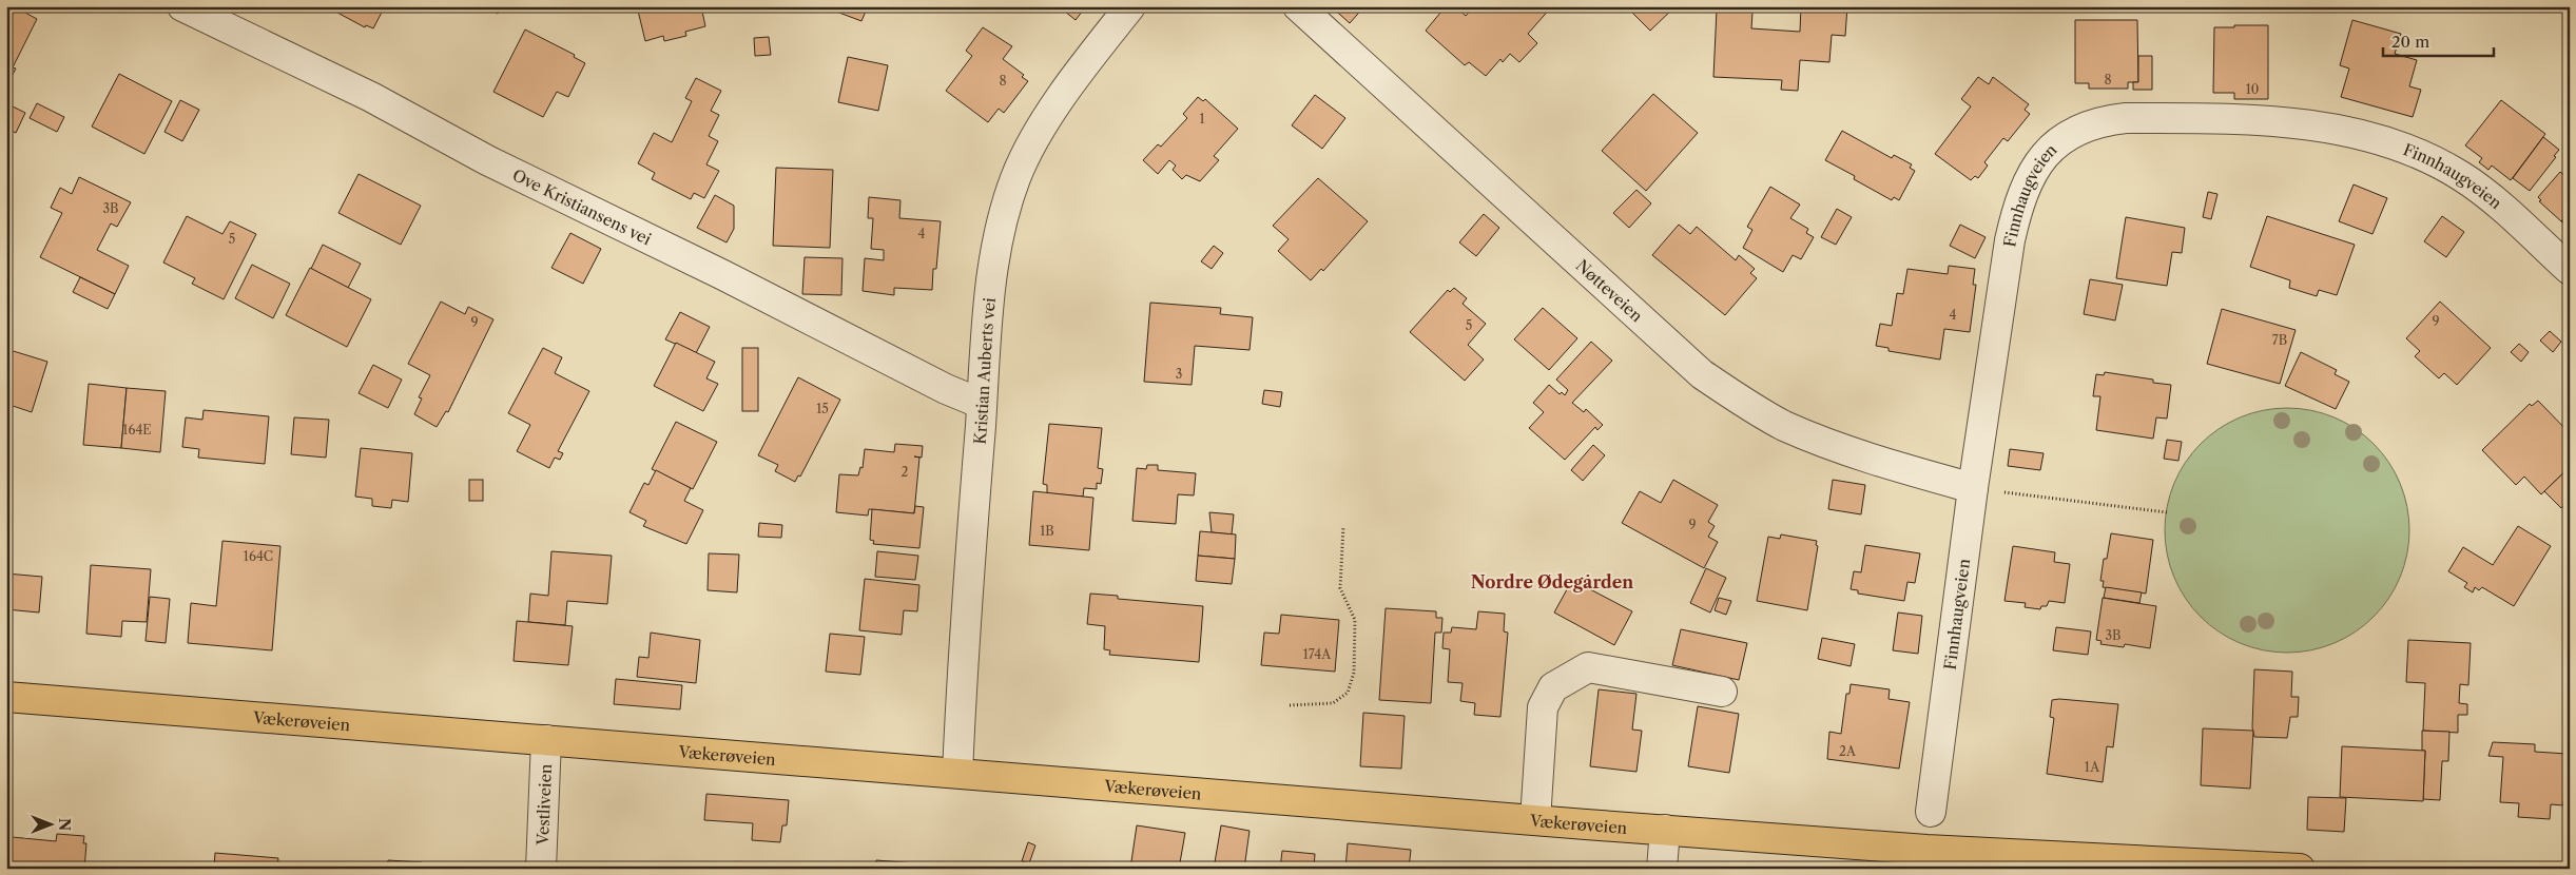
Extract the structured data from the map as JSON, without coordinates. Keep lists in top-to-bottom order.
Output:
{
  "streets": {
    "main road": ["Vækerøveien"],
    "street": [
      "Finnhaugveien",
      "Ove Kristiansens vei",
      "Nøtteveien",
      "Kristian Auberts vei",
      "Vestliveien"
    ]
  },
  "crossings": [
    ["Finnhaugveien", "Nøtteveien"],
    ["Ove Kristiansens vei", "Kristian Auberts vei"],
    ["Kristian Auberts vei", "Vækerøveien"],
    ["Vækerøveien", "Vestliveien"]
  ],
  "districts": ["Nordre Ødegården"],
  "house_numbers": [
    "8",
    "8",
    "10",
    "1",
    "3B",
    "4",
    "5",
    "4",
    "9",
    "9",
    "5",
    "7B",
    "3",
    "15",
    "164E",
    "2",
    "9",
    "1B",
    "164C",
    "3B",
    "174A",
    "2A",
    "1A"
  ],
  "scale_bar": "20 m",
  "north": "right"
}
